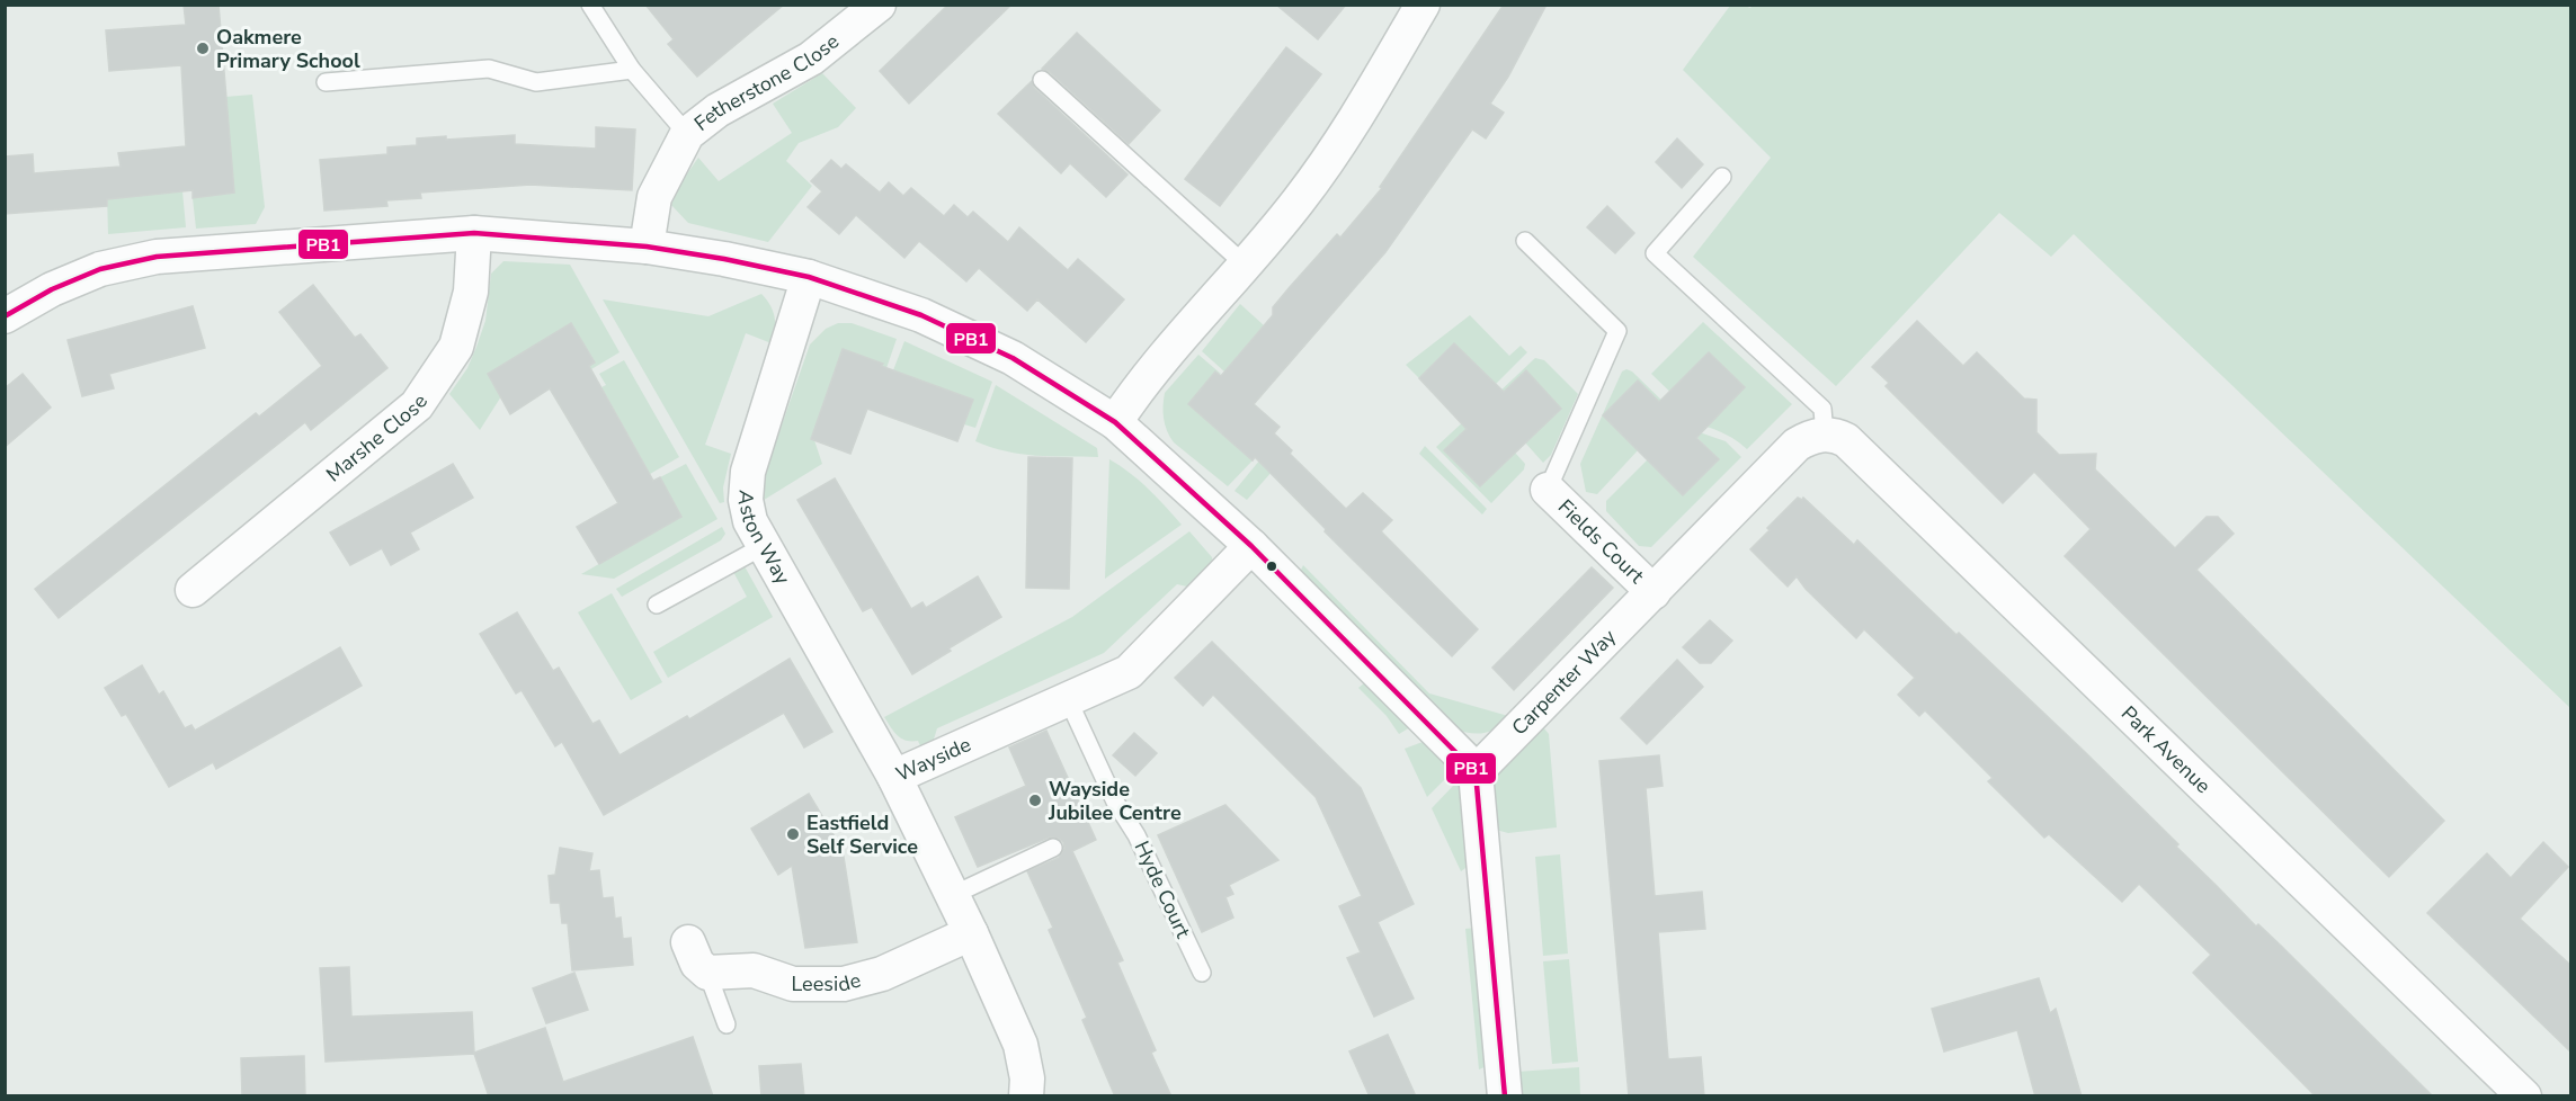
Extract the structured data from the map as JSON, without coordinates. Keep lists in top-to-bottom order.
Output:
{
  "streets": {
    "street": [
      "Fetherstone Close",
      "Marshe Close",
      "Aston Way",
      "Fields Court",
      "Carpenter Way",
      "Park Avenue",
      "Wayside",
      "Leeside"
    ],
    "lane": ["Hyde Court"]
  },
  "crossings": [
    ["Aston Way", "Wayside"],
    ["Fields Court", "Carpenter Way"],
    ["Carpenter Way", "Park Avenue"],
    ["Wayside", "Hyde Court"],
    ["Wayside", "Leeside"]
  ],
  "places": ["Oakmere Primary School", "Wayside Jubilee Centre", "Eastfield Self Service"],
  "lines": ["transit line PB1"]
}
